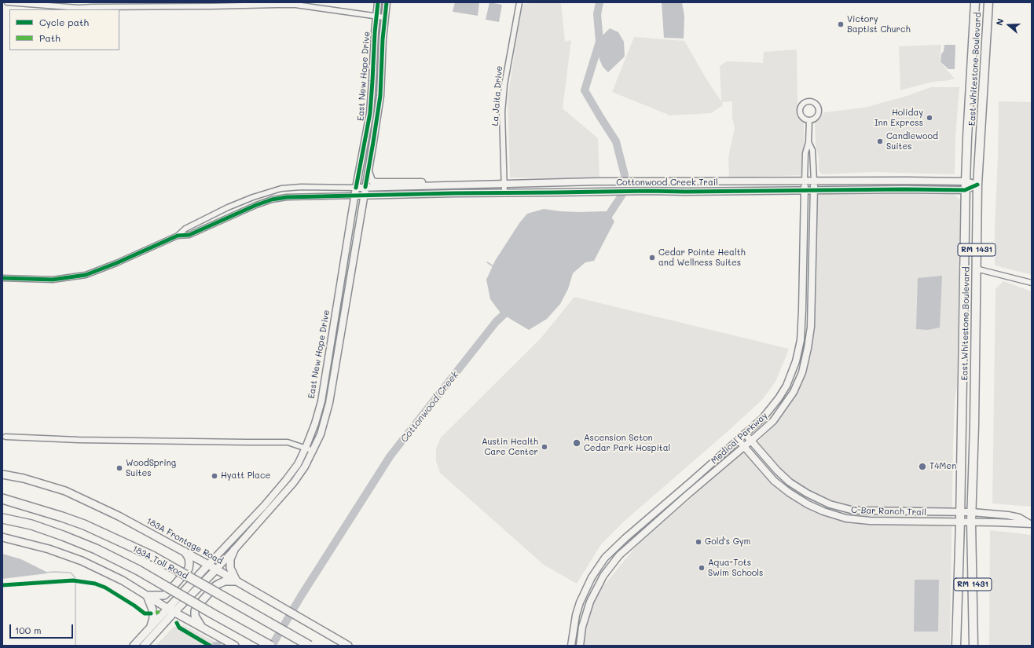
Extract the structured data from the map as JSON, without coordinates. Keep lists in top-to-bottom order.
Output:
{
  "streets": {
    "highway": ["183A Toll Road"],
    "main road": [
      "East Whitestone Boulevard",
      "East New Hope Drive",
      "RM 1431",
      "183A Frontage Road"
    ],
    "street": [
      "La Jaita Drive",
      "Cottonwood Creek Trail",
      "Medical Parkway",
      "C-Bar Ranch Trail"
    ]
  },
  "crossings": [
    ["East Whitestone Boulevard", "Cottonwood Creek Trail"],
    ["East Whitestone Boulevard", "C-Bar Ranch Trail"],
    ["East New Hope Drive", "Cottonwood Creek Trail"],
    ["East New Hope Drive", "183A Frontage Road"],
    ["La Jaita Drive", "Cottonwood Creek Trail"],
    ["Cottonwood Creek Trail", "Medical Parkway"],
    ["Medical Parkway", "C-Bar Ranch Trail"]
  ],
  "water": ["Cottonwood Creek"],
  "places": [
    "Victory Baptist Church",
    "Holiday Inn Express",
    "Candlewood Suites",
    "Cedar Pointe Health and Wellness Suites",
    "Ascension Seton Cedar Park Hospital",
    "Austin Health Care Center",
    "T4Men",
    "WoodSpring Suites",
    "Hyatt Place",
    "Gold's Gym",
    "Aqua-Tots Swim Schools"
  ],
  "legend": ["Cycle path", "Path"],
  "scale_bar": "100 m",
  "north": "left"
}
